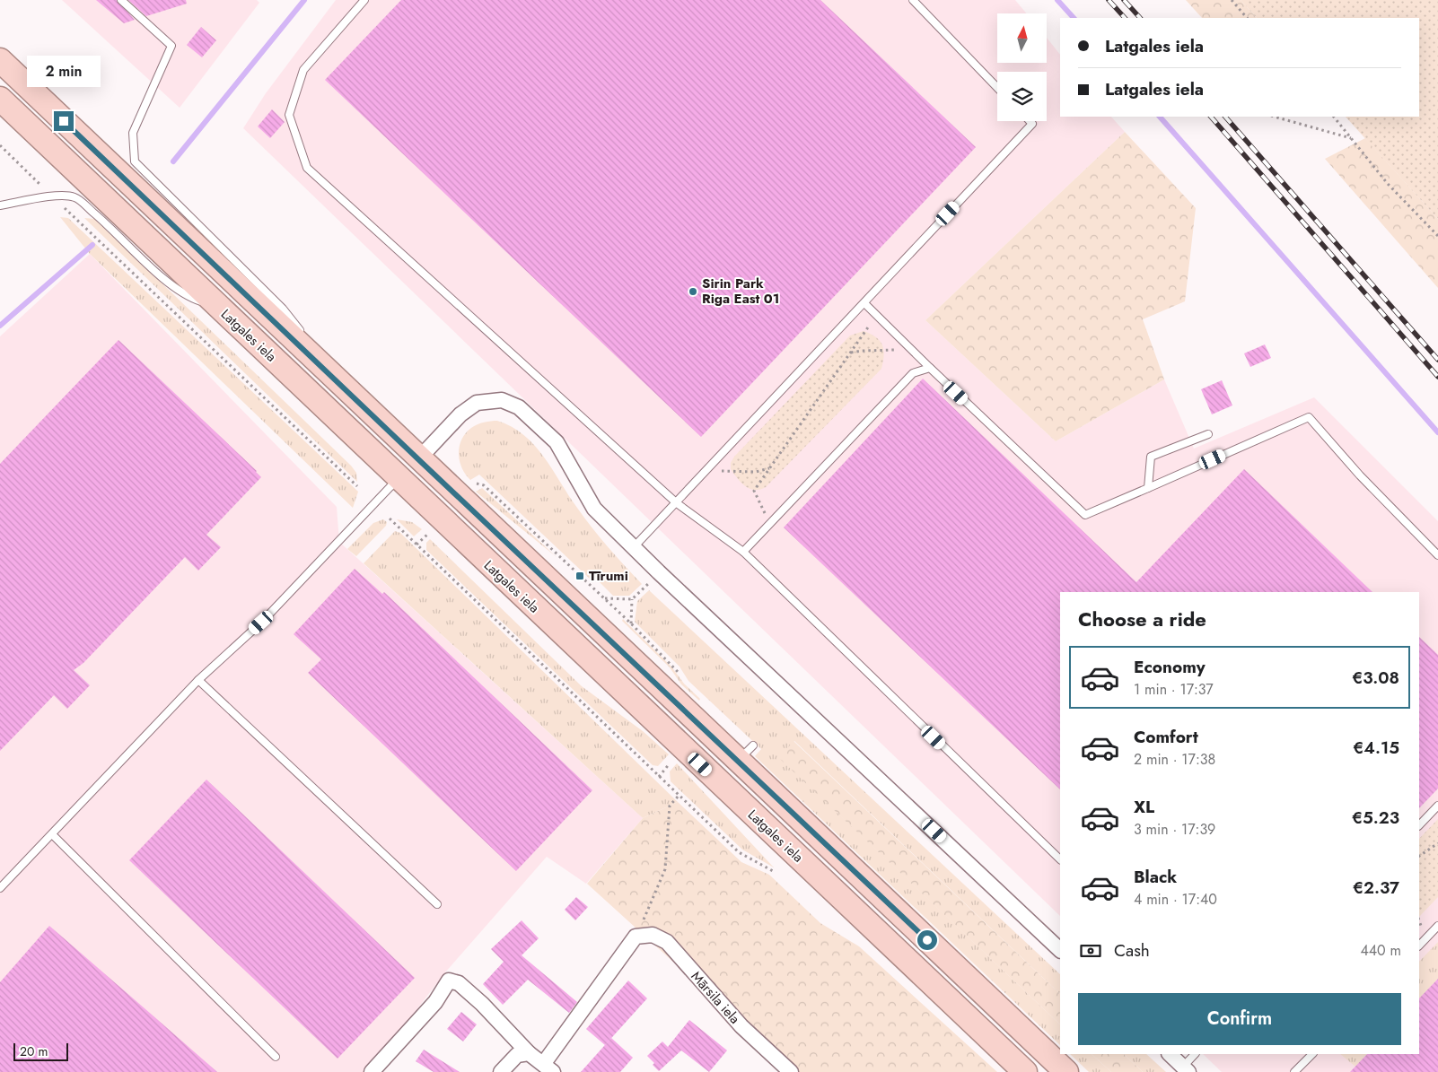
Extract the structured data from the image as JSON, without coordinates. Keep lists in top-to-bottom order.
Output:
{
  "streets": {
    "highway": ["Latgales iela"],
    "street": ["Mārsila iela"]
  },
  "places": {
    "other": ["Sirin Park Riga East 01"],
    "transit": ["Tīrumi"]
  },
  "scale_bar": "20 m",
  "north": "top",
  "page": {
    "banner": ["Latgales iela", "Latgales iela"],
    "bubble": "2 min",
    "heading": "Choose a ride",
    "list": [
      {
        "name": "Economy",
        "note": "1 min · 17:37",
        "value": "€3.08"
      },
      {
        "name": "Comfort",
        "note": "2 min · 17:38",
        "value": "€4.15"
      },
      {
        "name": "XL",
        "note": "3 min · 17:39",
        "value": "€5.23"
      },
      {
        "name": "Black",
        "note": "4 min · 17:40",
        "value": "€2.37"
      }
    ],
    "pay": ["Cash", "440 m"],
    "buttons": "Confirm",
    "scale": "20 m"
  }
}
